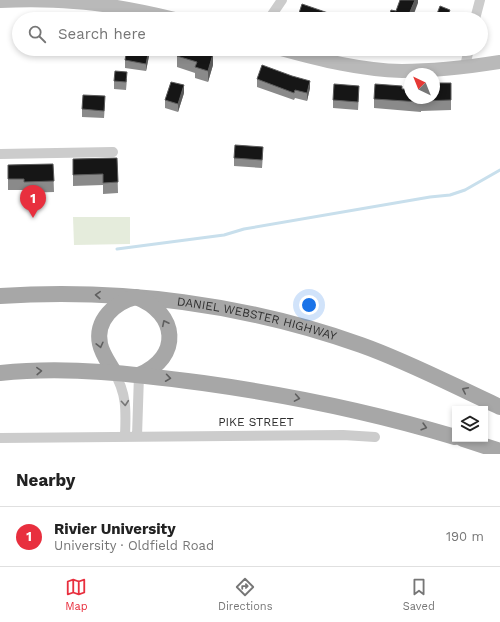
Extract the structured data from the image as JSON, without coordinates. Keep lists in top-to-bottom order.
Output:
{
  "streets": {
    "main road": ["DANIEL WEBSTER HIGHWAY"],
    "street": ["PIKE STREET"]
  },
  "north": "top left",
  "page": {
    "search": "Search here",
    "pins": "1",
    "heading": "Nearby",
    "list": [
      {
        "mark": "1",
        "name": "Rivier University",
        "note": "University · Oldfield Road",
        "value": "190 m"
      }
    ],
    "nav": ["Map", "Directions", "Saved"]
  }
}
